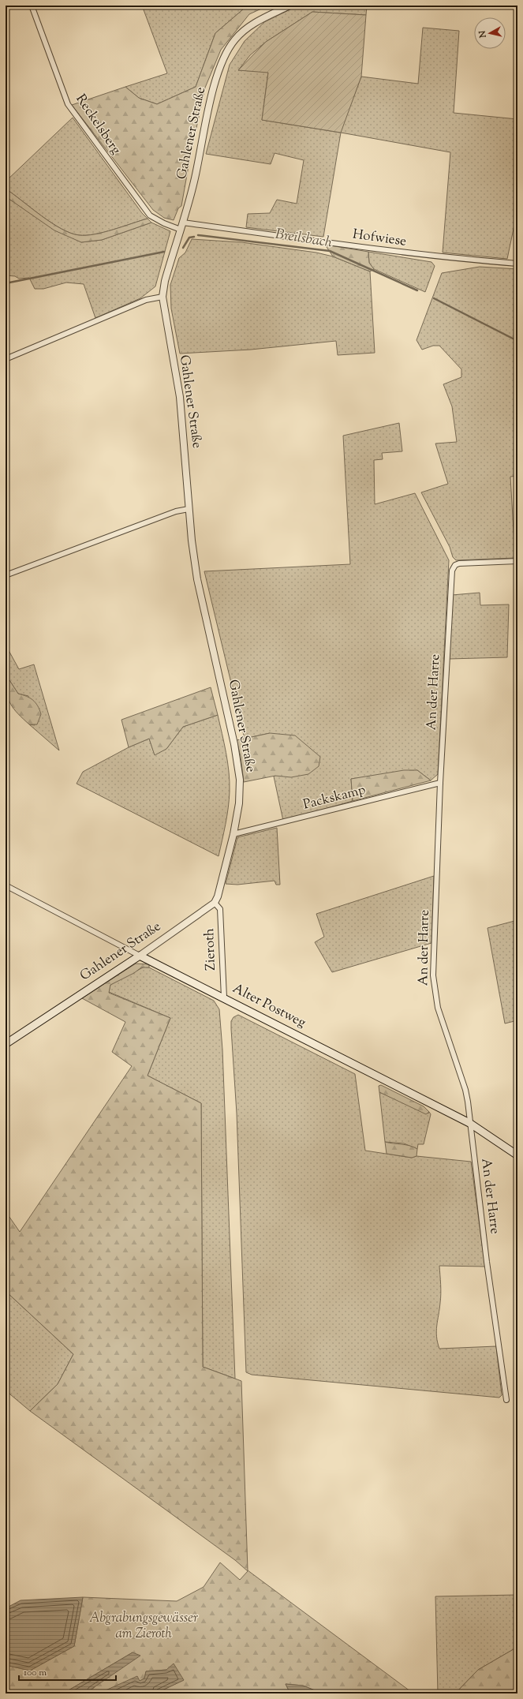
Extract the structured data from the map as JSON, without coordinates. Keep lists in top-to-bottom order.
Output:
{
  "streets": {
    "main road": ["Gahlener Straße", "Alter Postweg"],
    "street": [
      "Reckelsberg",
      "Hofwiese",
      "An der Harre",
      "Packskamp",
      "Zieroth"
    ]
  },
  "crossings": [
    ["Reckelsberg", "Gahlener Straße"],
    ["Gahlener Straße", "Hofwiese"],
    ["Gahlener Straße", "Packskamp"],
    ["Gahlener Straße", "Zieroth"],
    ["Gahlener Straße", "Alter Postweg"],
    ["An der Harre", "Packskamp"],
    ["An der Harre", "Alter Postweg"],
    ["Zieroth", "Alter Postweg"]
  ],
  "water": ["Breilsbach"],
  "parks": ["Abgrabungsgewässer am Zieroth"],
  "scale_bar": "100 m",
  "north": "left"
}
